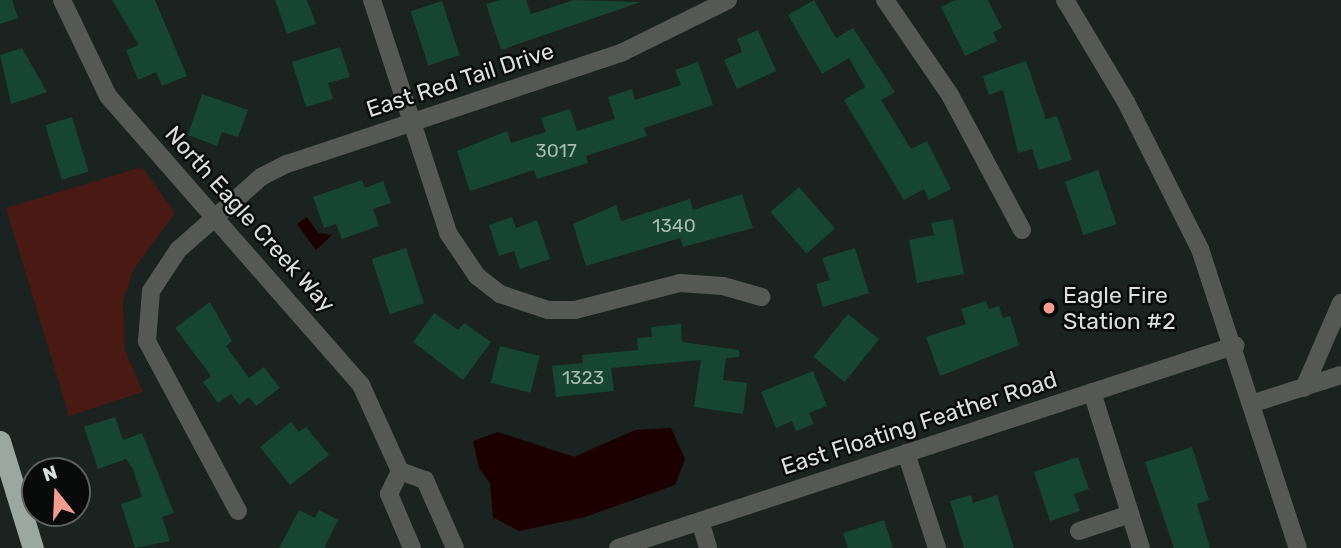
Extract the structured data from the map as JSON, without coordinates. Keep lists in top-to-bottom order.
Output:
{
  "streets": {
    "street": ["East Red Tail Drive", "North Eagle Creek Way", "East Floating Feather Road"]
  },
  "crossings": [
    ["East Red Tail Drive", "North Eagle Creek Way"]
  ],
  "places": ["Eagle Fire Station #2"],
  "house_numbers": ["3017", "1340", "1323"],
  "north": "top"
}
